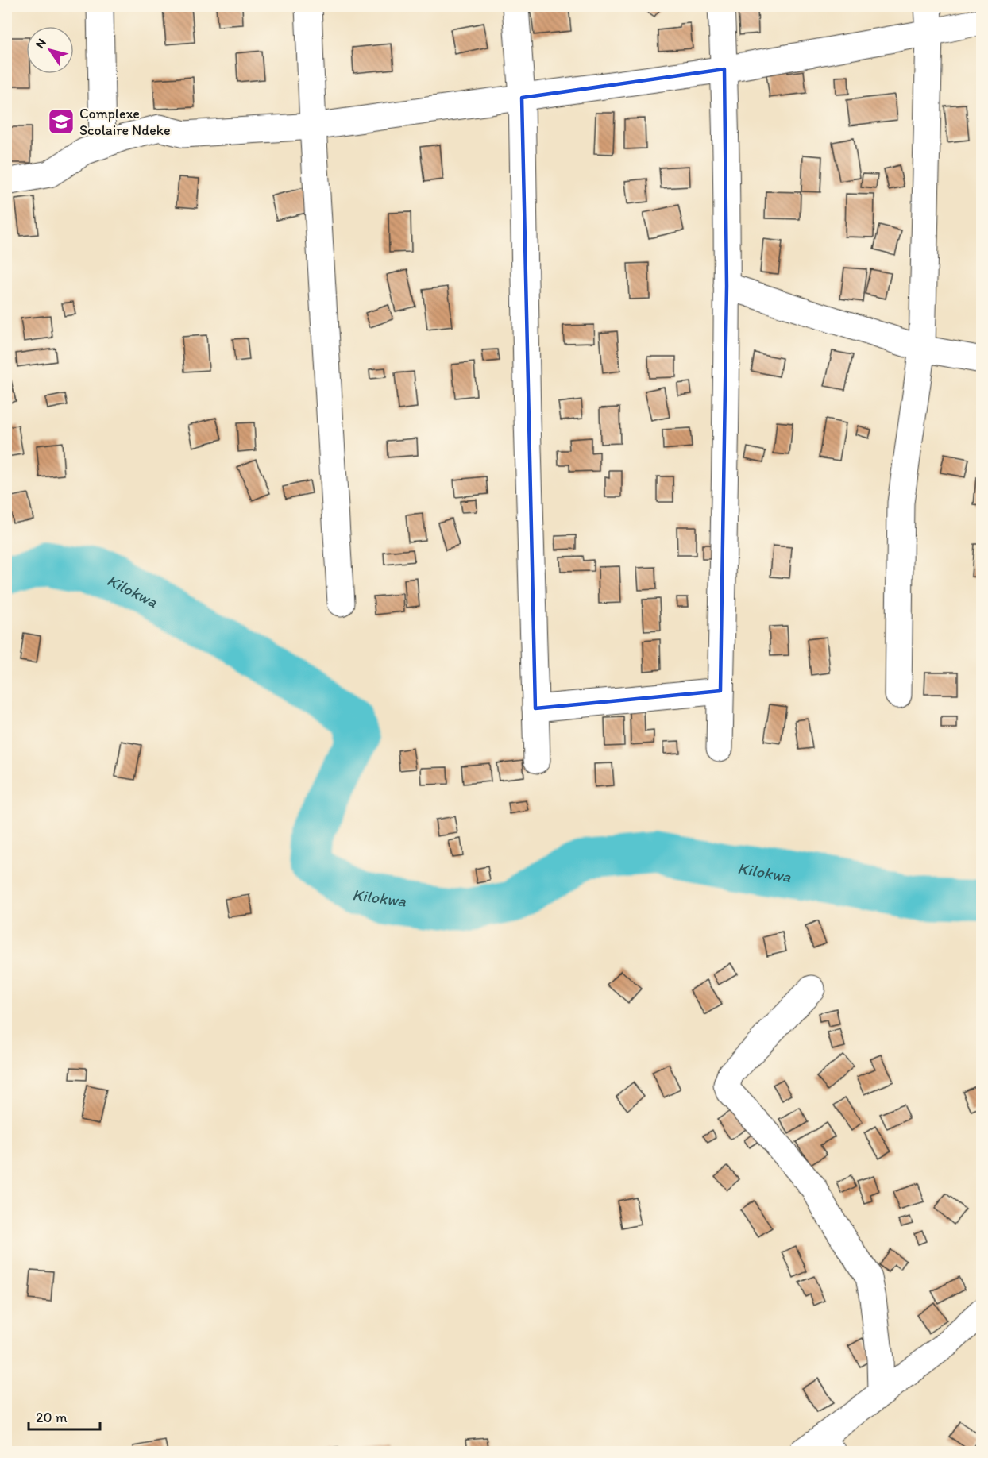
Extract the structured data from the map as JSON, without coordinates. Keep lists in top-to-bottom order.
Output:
{
  "water": ["Kilokwa"],
  "places": {
    "school or university": ["Complexe Scolaire Ndeke"]
  },
  "scale_bar": "20 m",
  "north": "top left"
}
